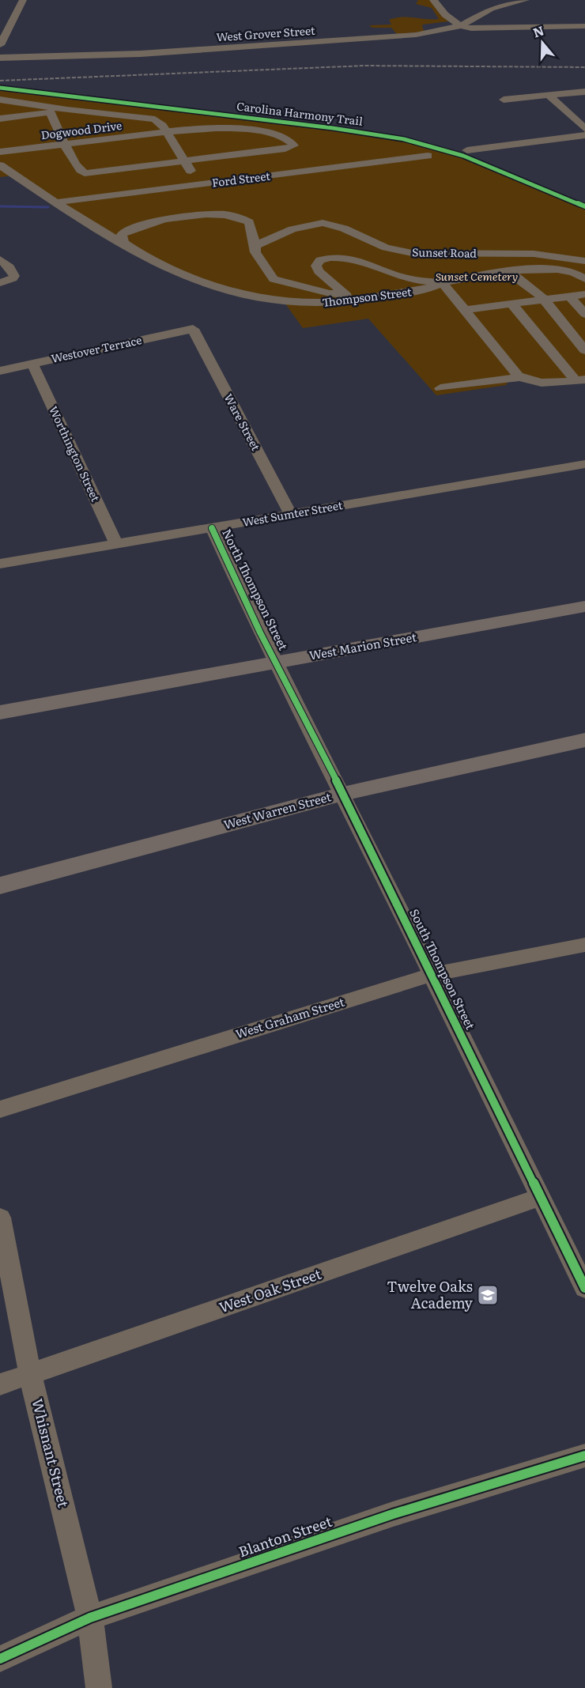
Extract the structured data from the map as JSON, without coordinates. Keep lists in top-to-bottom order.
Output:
{
  "streets": {
    "main road": ["West Marion Street", "West Warren Street"],
    "street": [
      "West Grover Street",
      "Dogwood Drive",
      "Ford Street",
      "Sunset Road",
      "Thompson Street",
      "Westover Terrace",
      "Ware Street",
      "Worthington Street",
      "West Sumter Street",
      "North Thompson Street",
      "South Thompson Street",
      "West Graham Street",
      "West Oak Street",
      "Whisnant Street",
      "Blanton Street"
    ],
    "cycle path": ["Carolina Harmony Trail"]
  },
  "crossings": [
    ["Ford Street", "Thompson Street"],
    ["Westover Terrace", "Ware Street"],
    ["Westover Terrace", "Worthington Street"],
    ["Ware Street", "West Sumter Street"],
    ["Worthington Street", "West Sumter Street"],
    ["West Sumter Street", "North Thompson Street"],
    ["North Thompson Street", "West Marion Street"],
    ["North Thompson Street", "South Thompson Street"],
    ["West Marion Street", "South Thompson Street"],
    ["West Warren Street", "South Thompson Street"],
    ["South Thompson Street", "West Graham Street"],
    ["South Thompson Street", "West Oak Street"],
    ["West Oak Street", "Whisnant Street"],
    ["Whisnant Street", "Blanton Street"]
  ],
  "parks": ["Sunset Cemetery"],
  "places": {
    "school or university": ["Twelve Oaks Academy"]
  },
  "north": "top"
}
